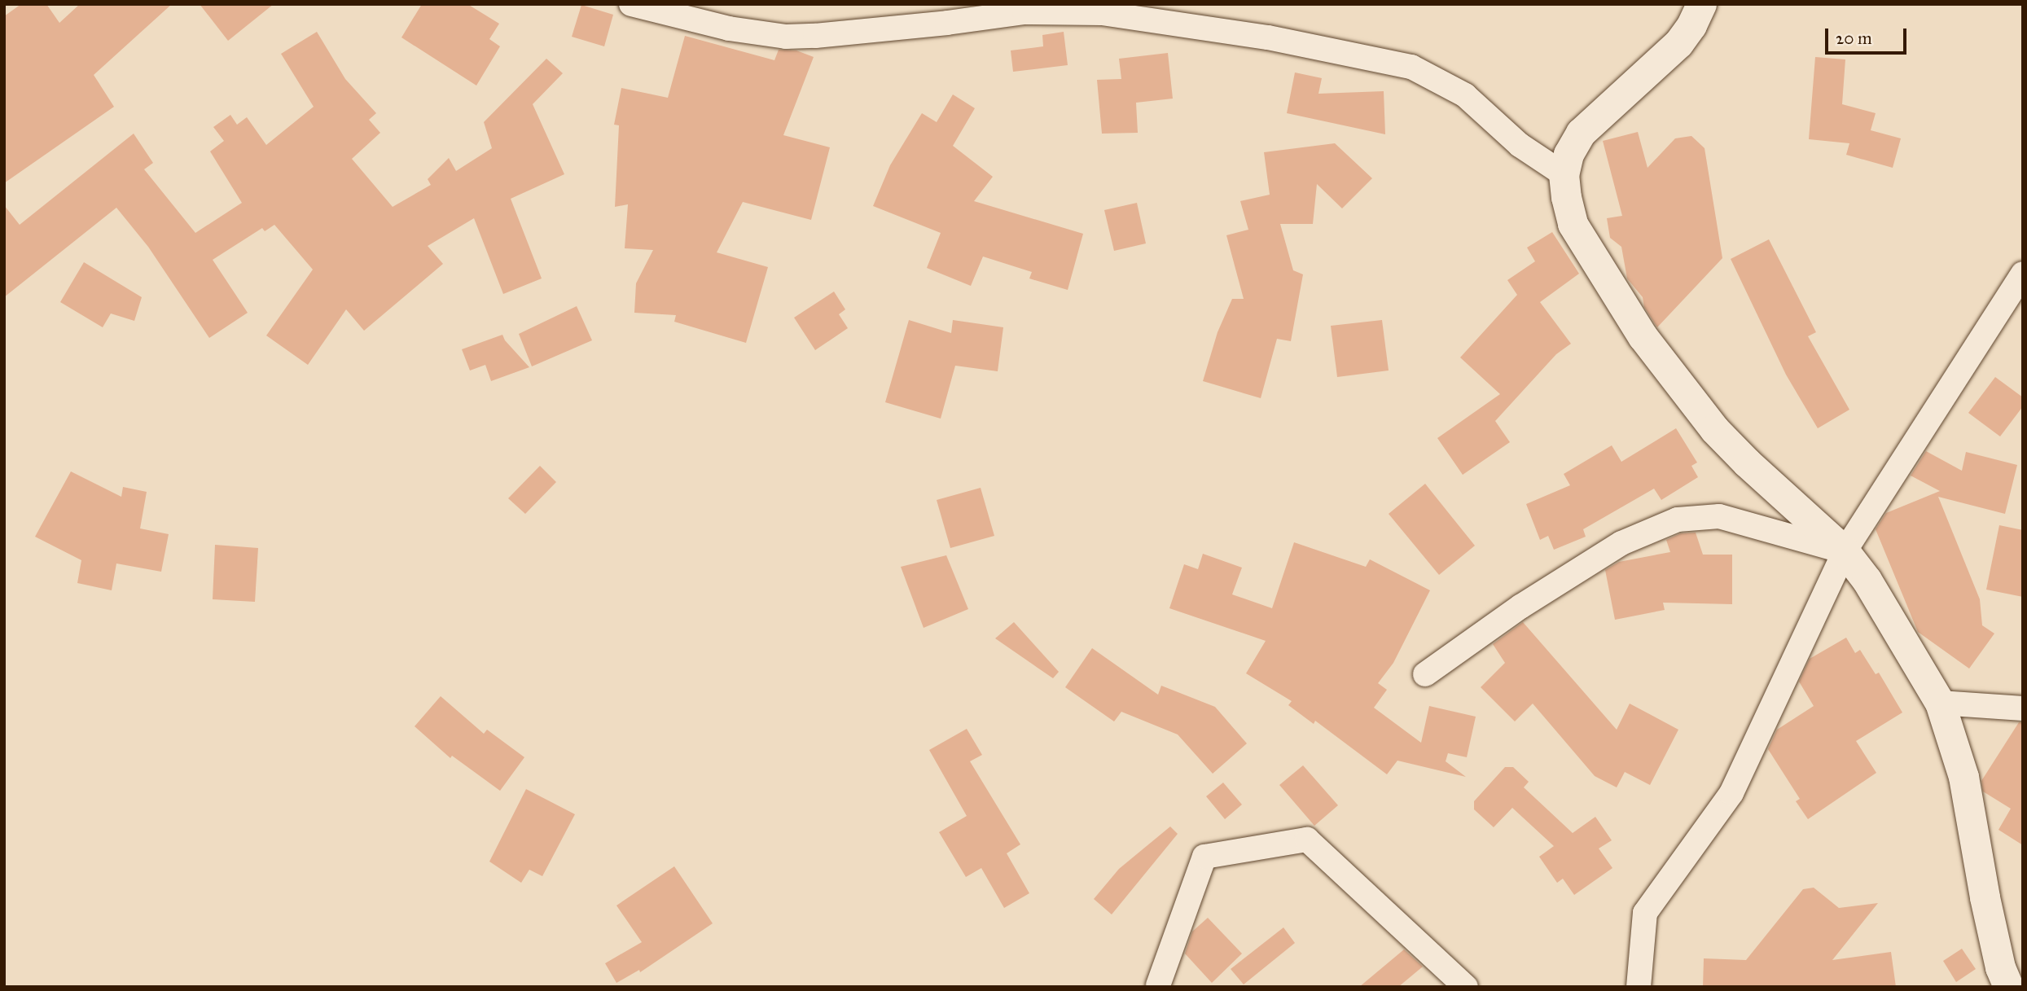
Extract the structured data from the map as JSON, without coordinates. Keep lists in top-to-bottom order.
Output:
{
  "scale_bar": "20 m"
}
